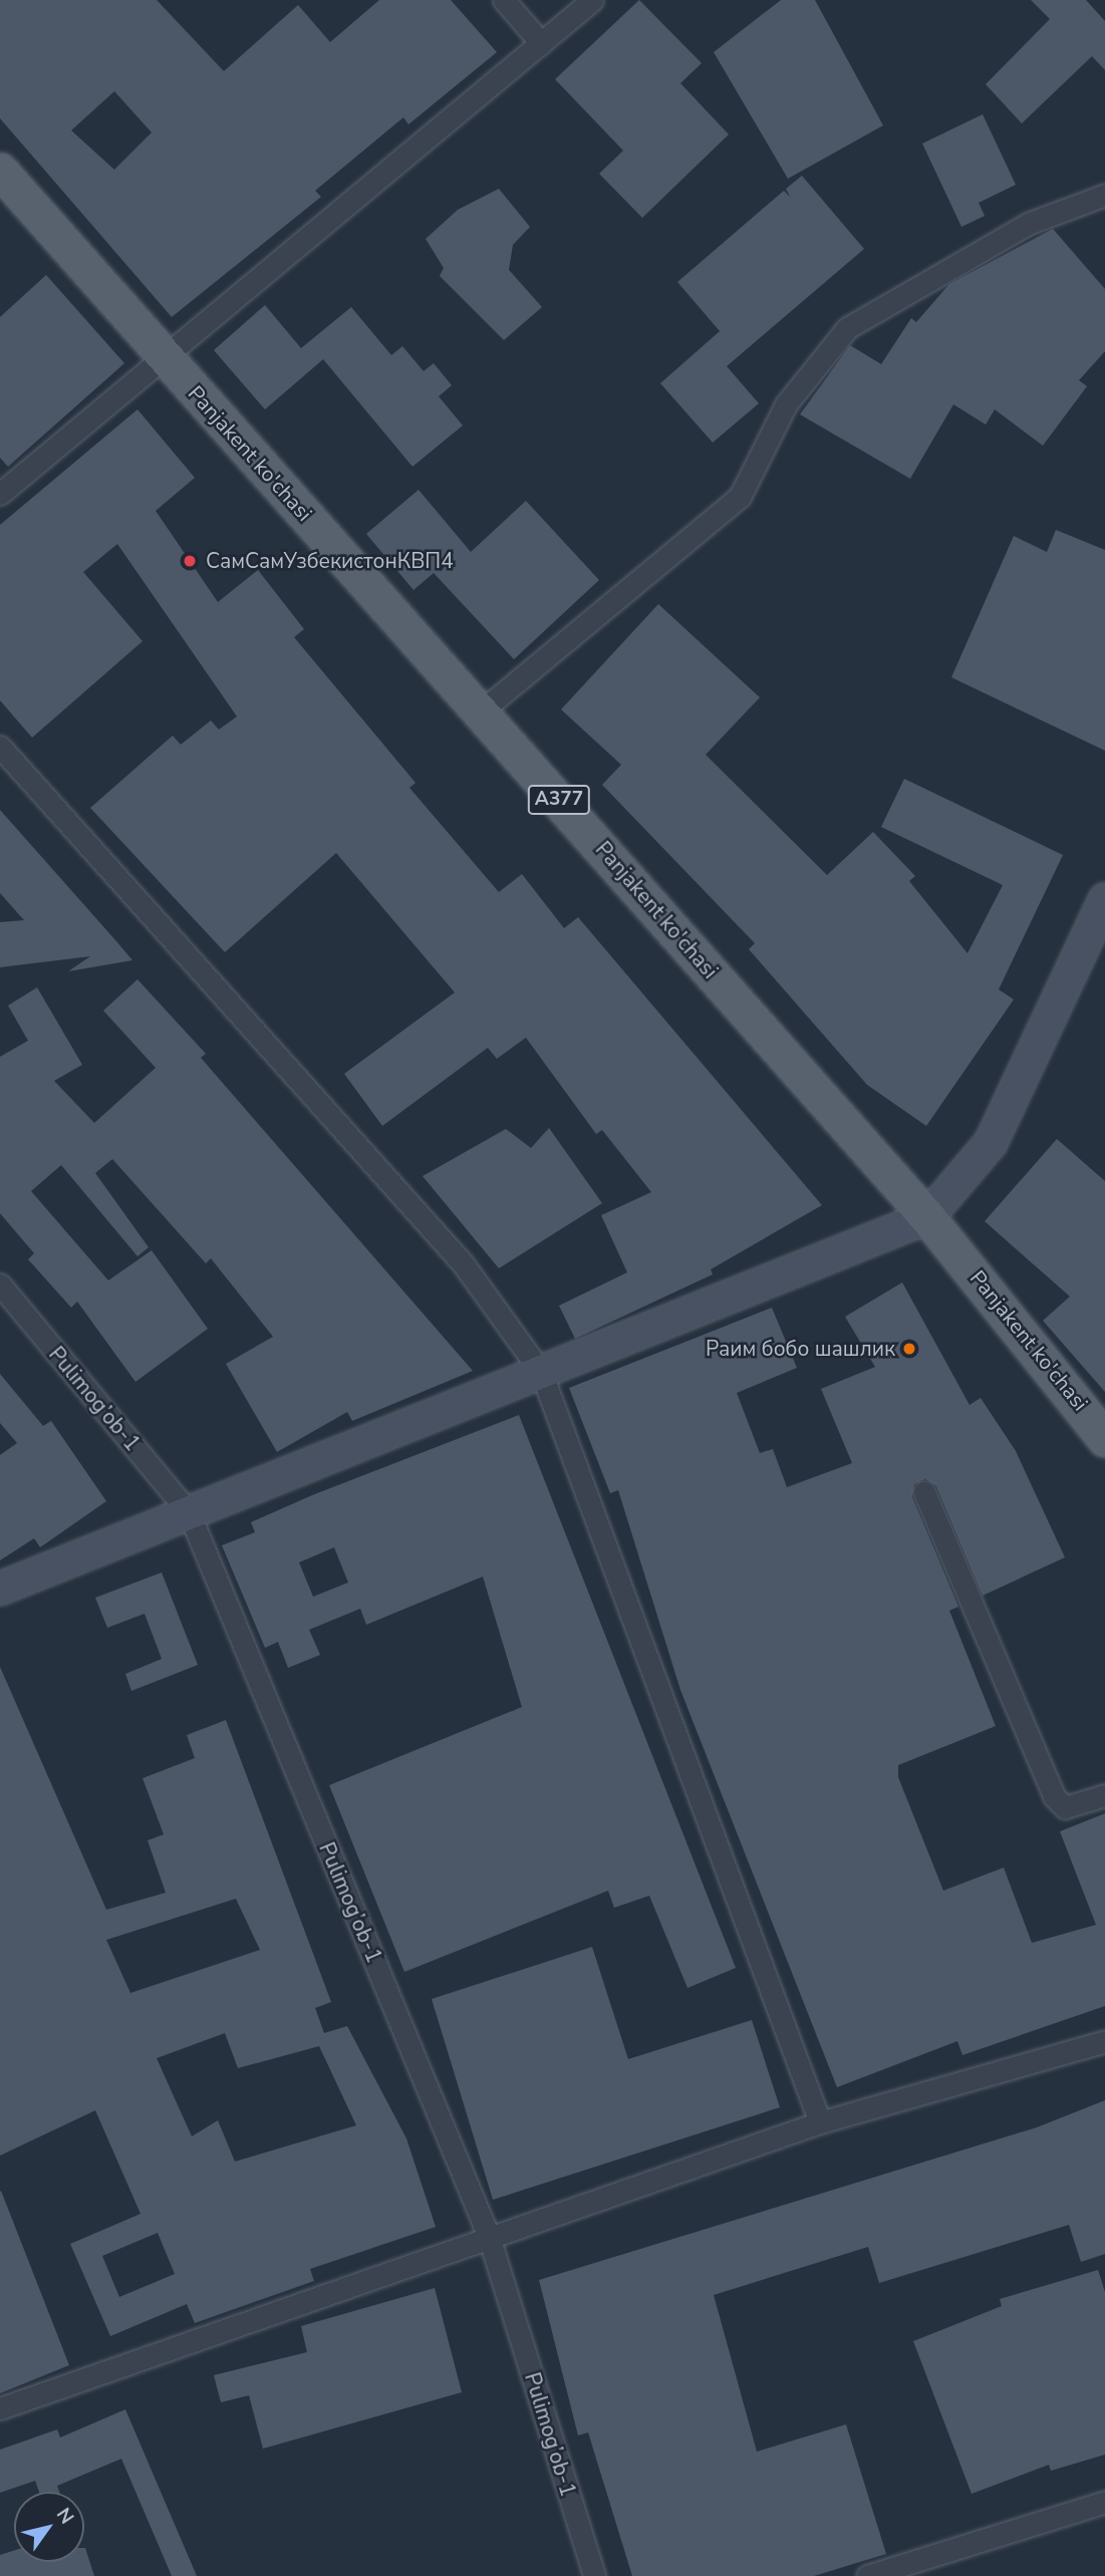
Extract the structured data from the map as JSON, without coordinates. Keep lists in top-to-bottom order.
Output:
{
  "streets": {
    "main road": ["Panjakent ko'chasi", "A377"],
    "street": ["Pulimog’ob-1"]
  },
  "places": ["СамСамУзбекистонКВП4", "Раим бобо шашлик"],
  "north": "top right"
}
